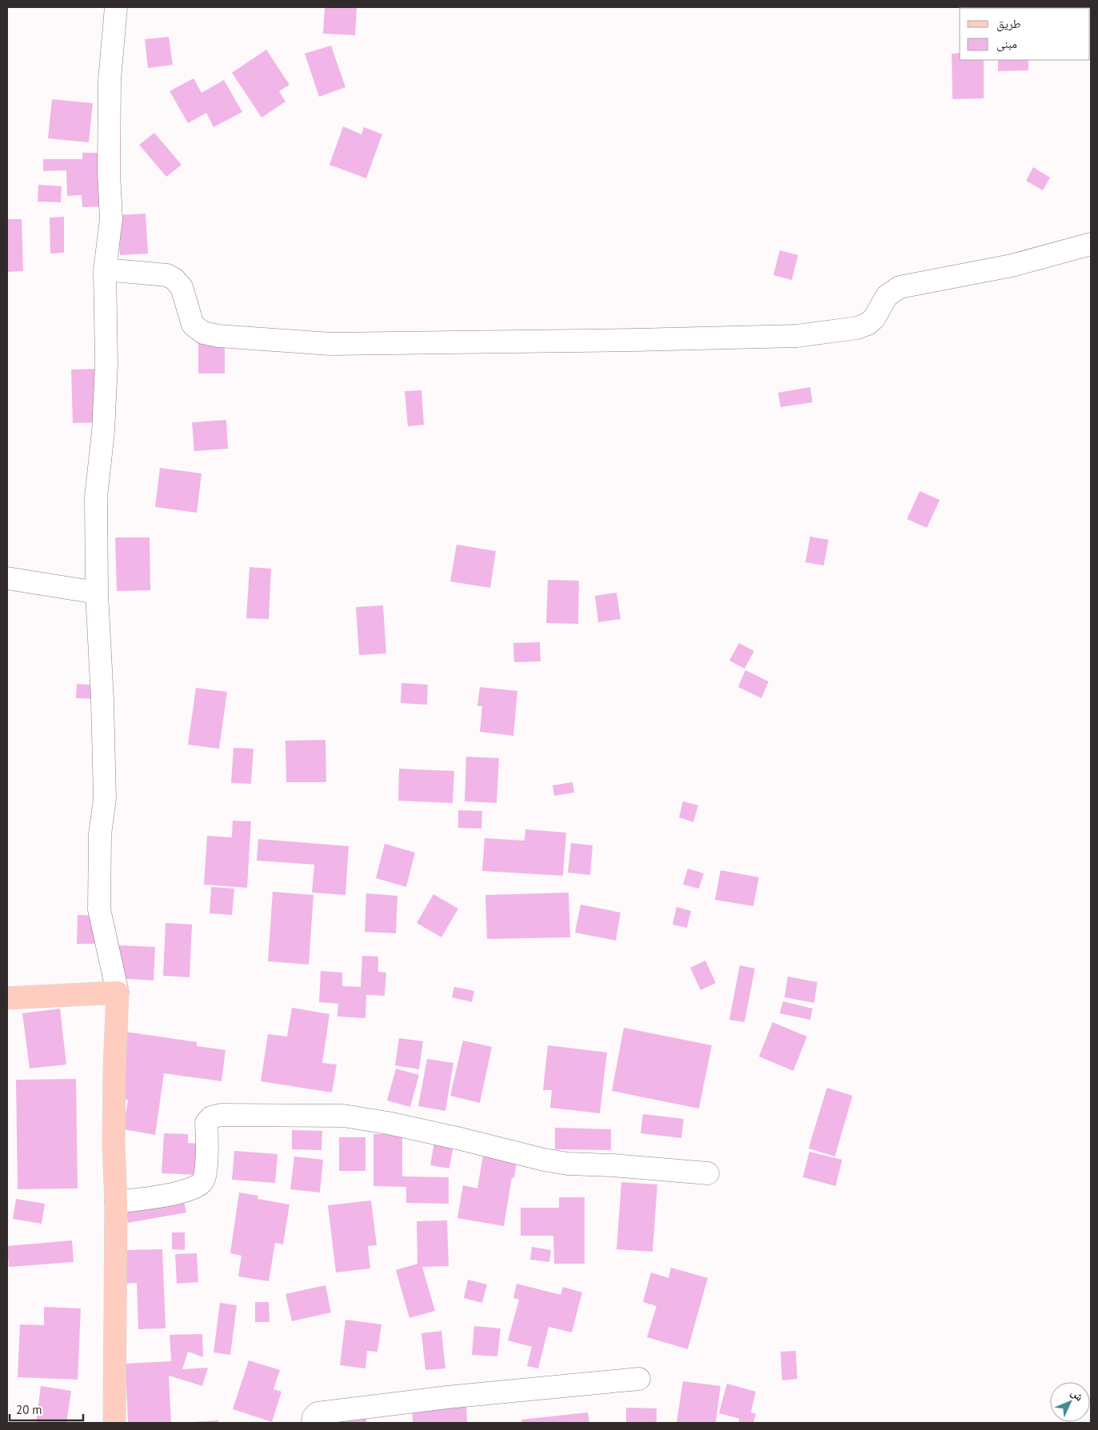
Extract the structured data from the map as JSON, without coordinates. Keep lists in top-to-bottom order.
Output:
{
  "legend": ["طريق", "مبنى"],
  "scale_bar": "20 m",
  "north": "top right"
}
